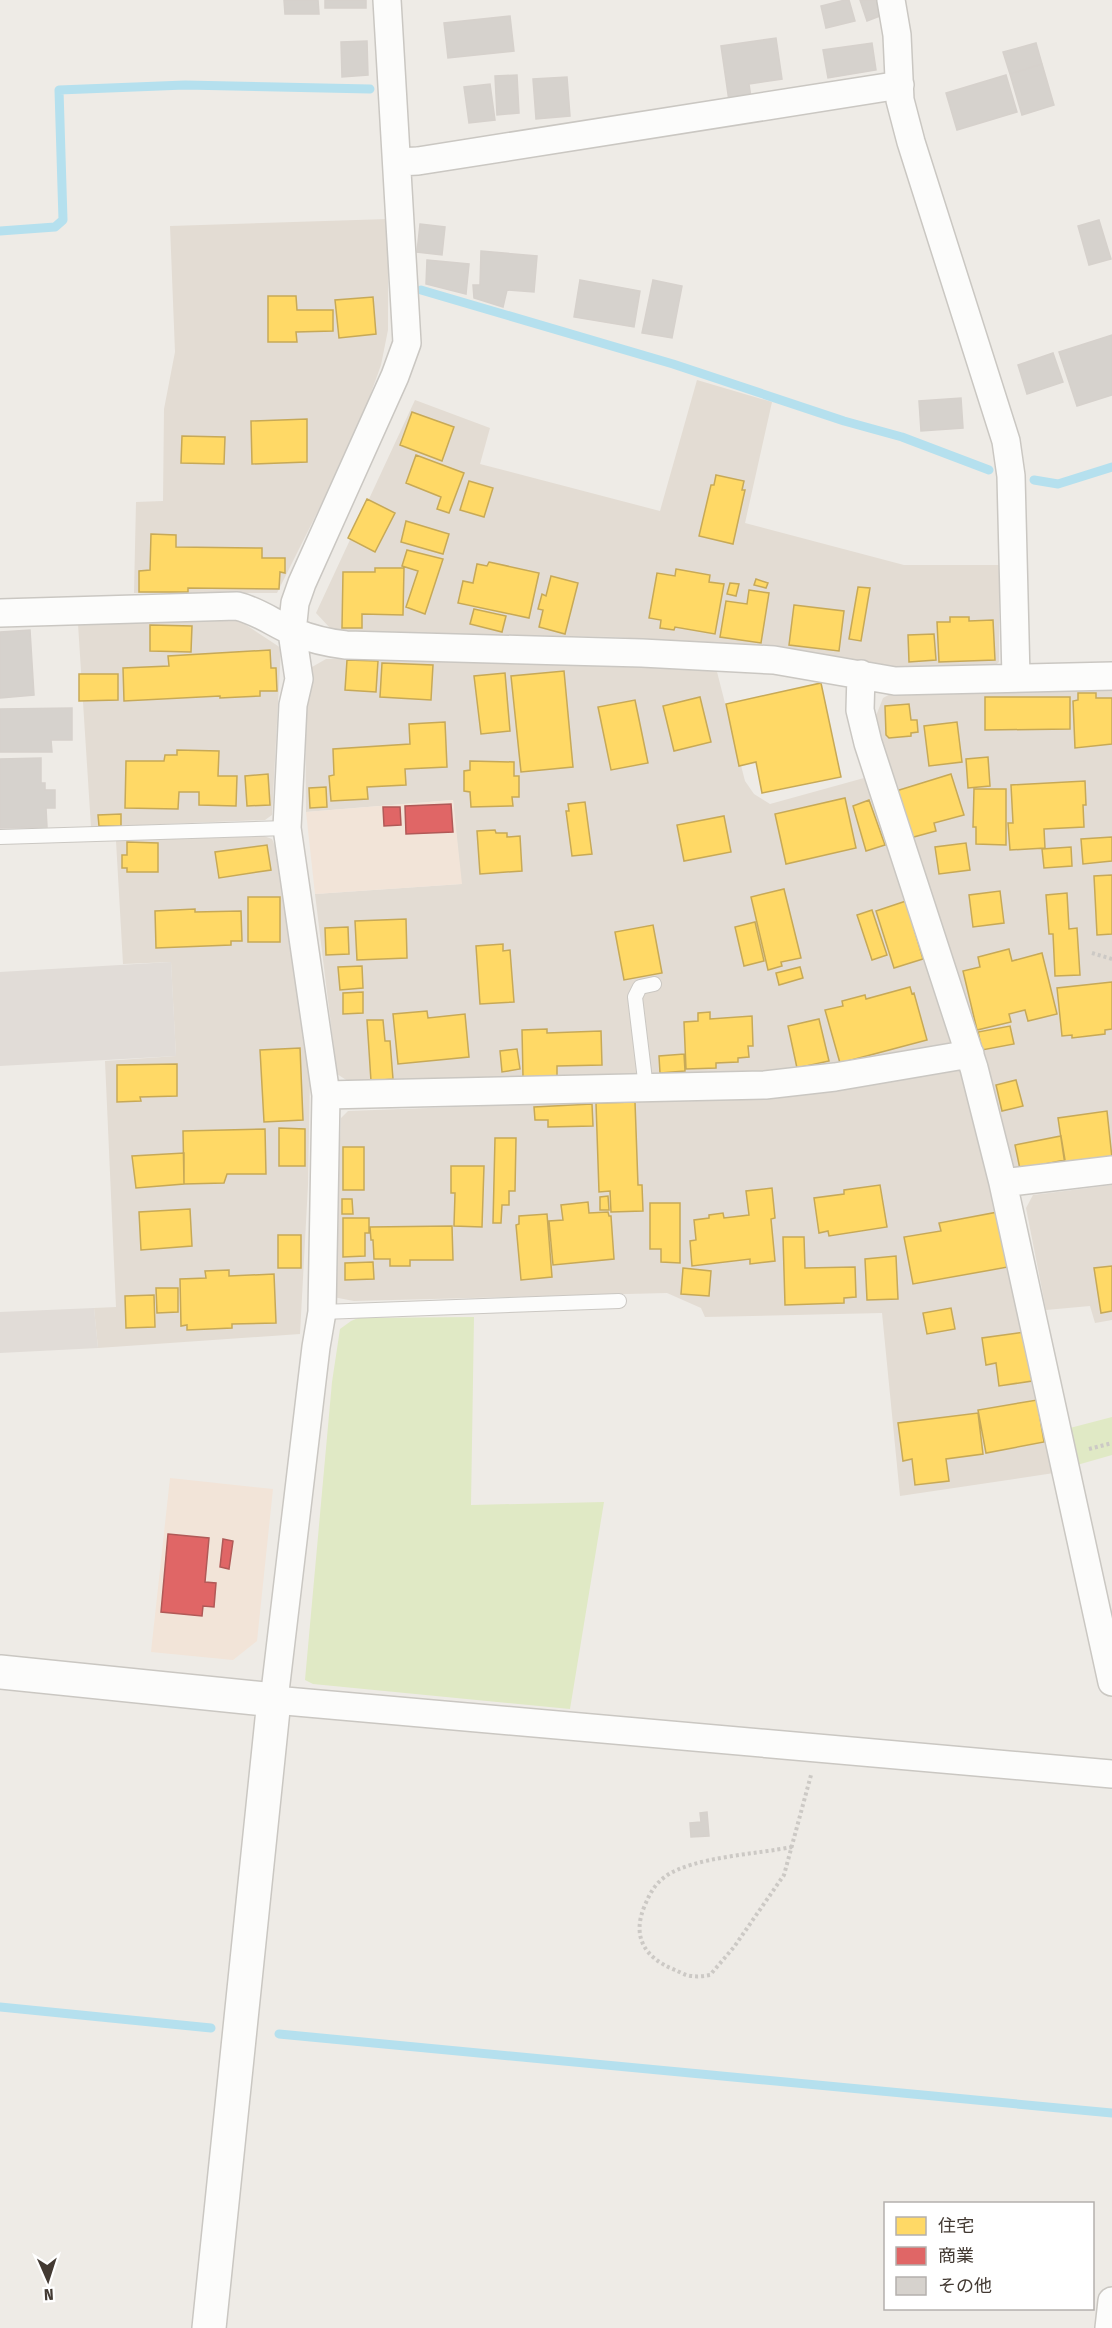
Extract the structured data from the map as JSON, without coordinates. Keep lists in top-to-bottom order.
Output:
{
  "legend": ["住宅", "商業", "その他"],
  "north": "bottom"
}
